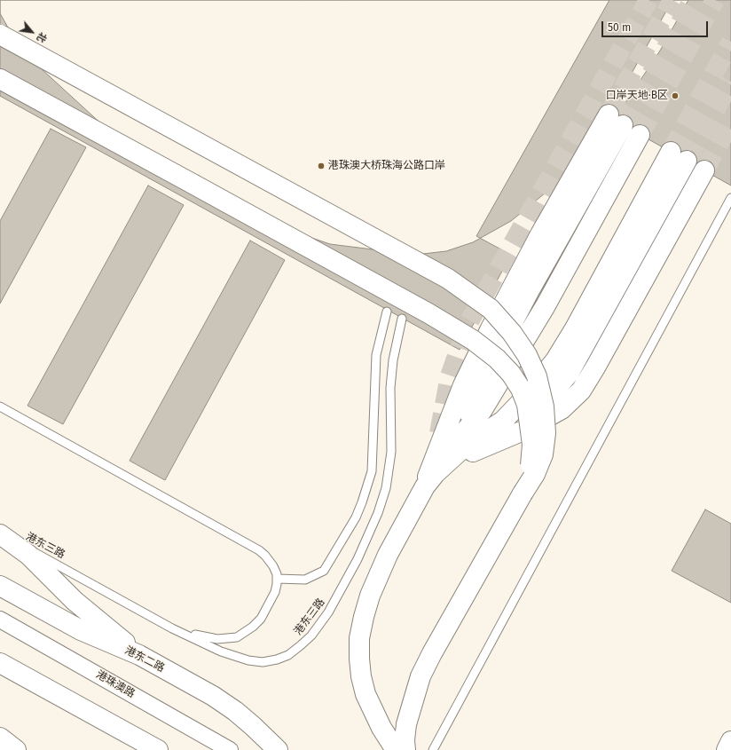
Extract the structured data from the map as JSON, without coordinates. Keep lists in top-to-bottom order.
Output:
{
  "streets": {
    "main road": ["港东二路"],
    "street": ["港珠澳路"],
    "lane": ["港东三路"]
  },
  "places": ["口岸天地·B区", "港珠澳大桥珠海公路口岸"],
  "scale_bar": "50 m",
  "north": "bottom right"
}
